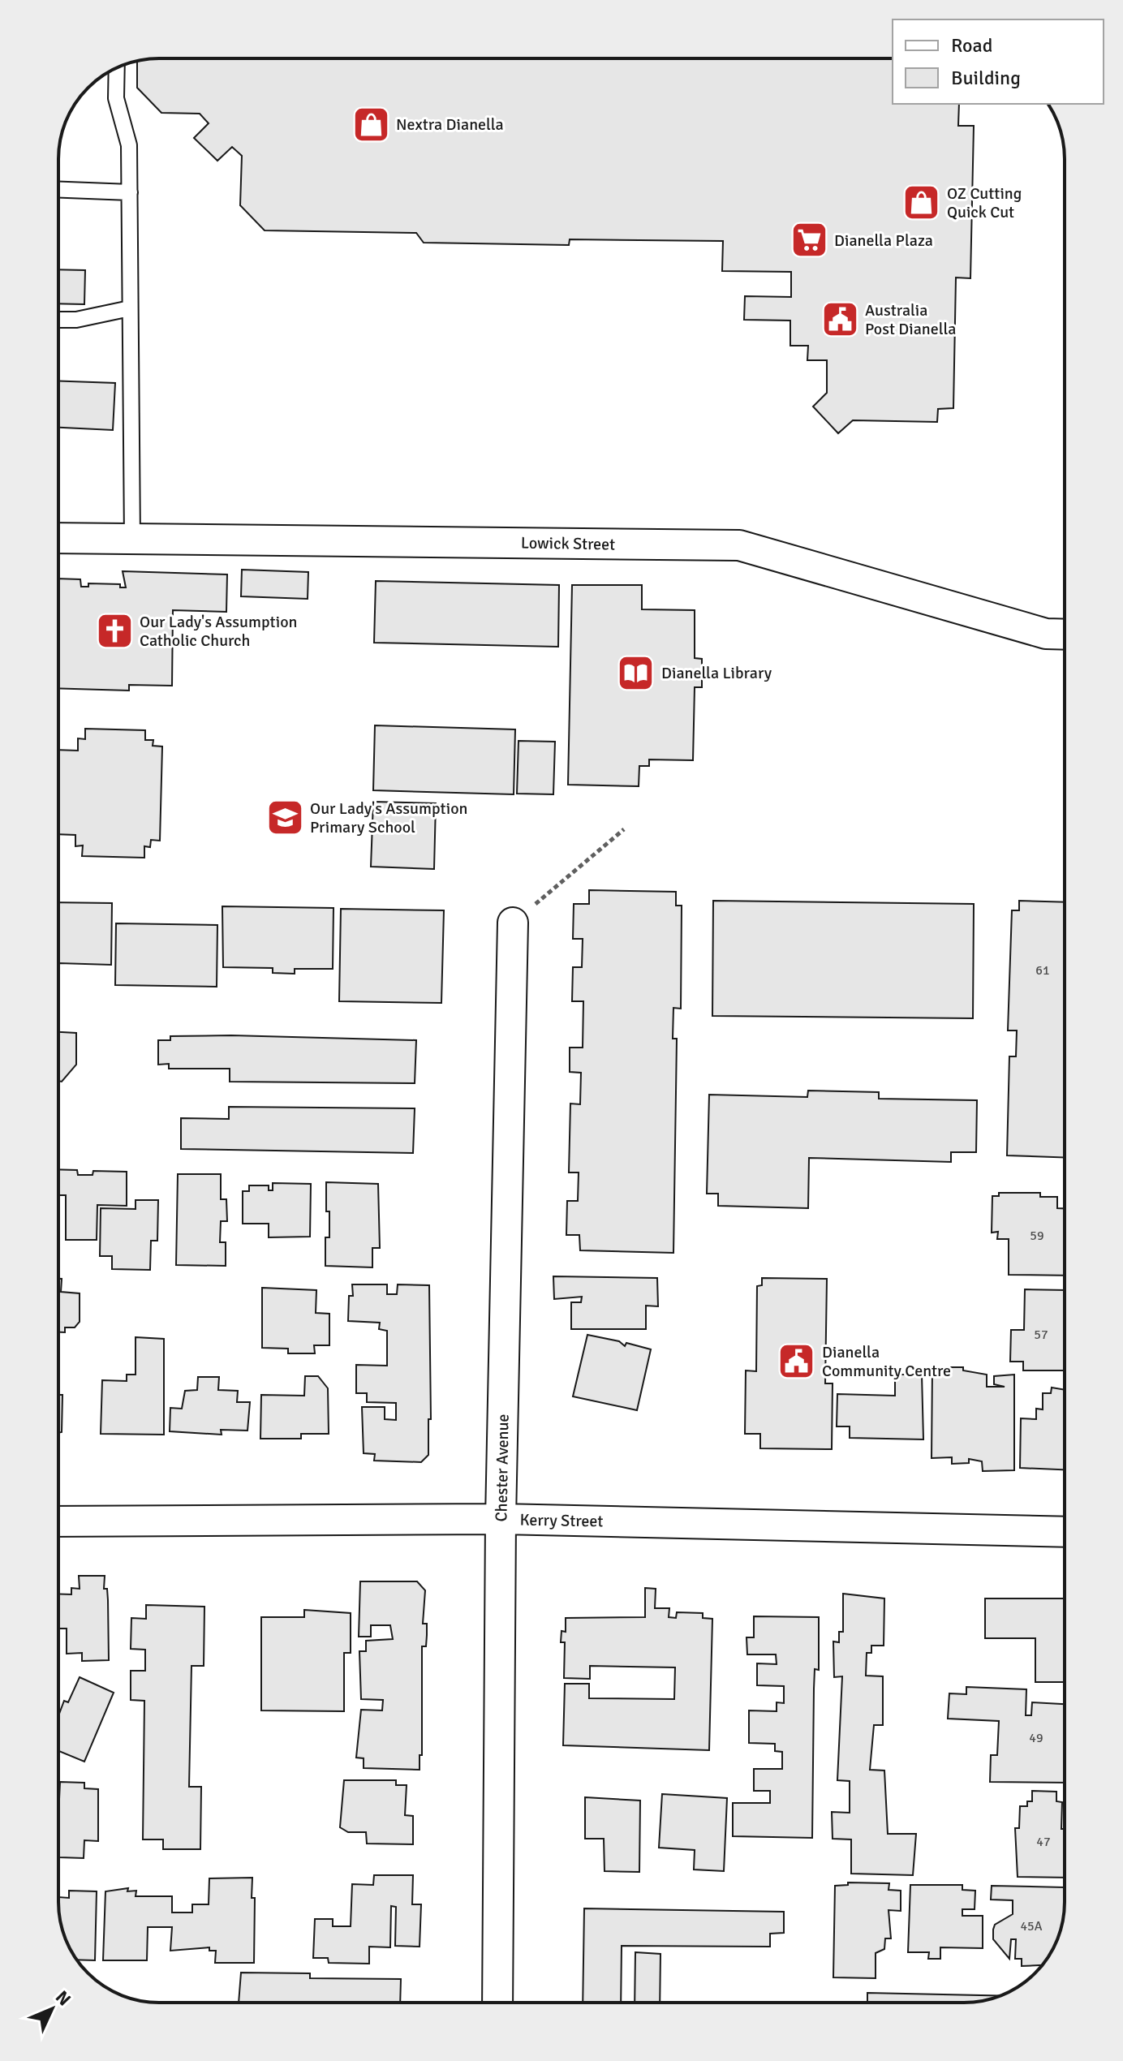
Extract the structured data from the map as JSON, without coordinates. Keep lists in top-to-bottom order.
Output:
{
  "streets": {
    "street": ["Lowick Street", "Chester Avenue", "Kerry Street"]
  },
  "crossings": [
    ["Chester Avenue", "Kerry Street"]
  ],
  "places": {
    "shop": ["Nextra Dianella", "OZ Cutting Quick Cut"],
    "supermarket": ["Dianella Plaza"],
    "public building": ["Australia Post Dianella", "Dianella Community Centre"],
    "church": ["Our Lady's Assumption Catholic Church"],
    "library": ["Dianella Library"],
    "school or university": ["Our Lady's Assumption Primary School"]
  },
  "house_numbers": [
    "61",
    "59",
    "57",
    "49",
    "47",
    "45A"
  ],
  "legend": ["Road", "Building"],
  "north": "top right"
}
